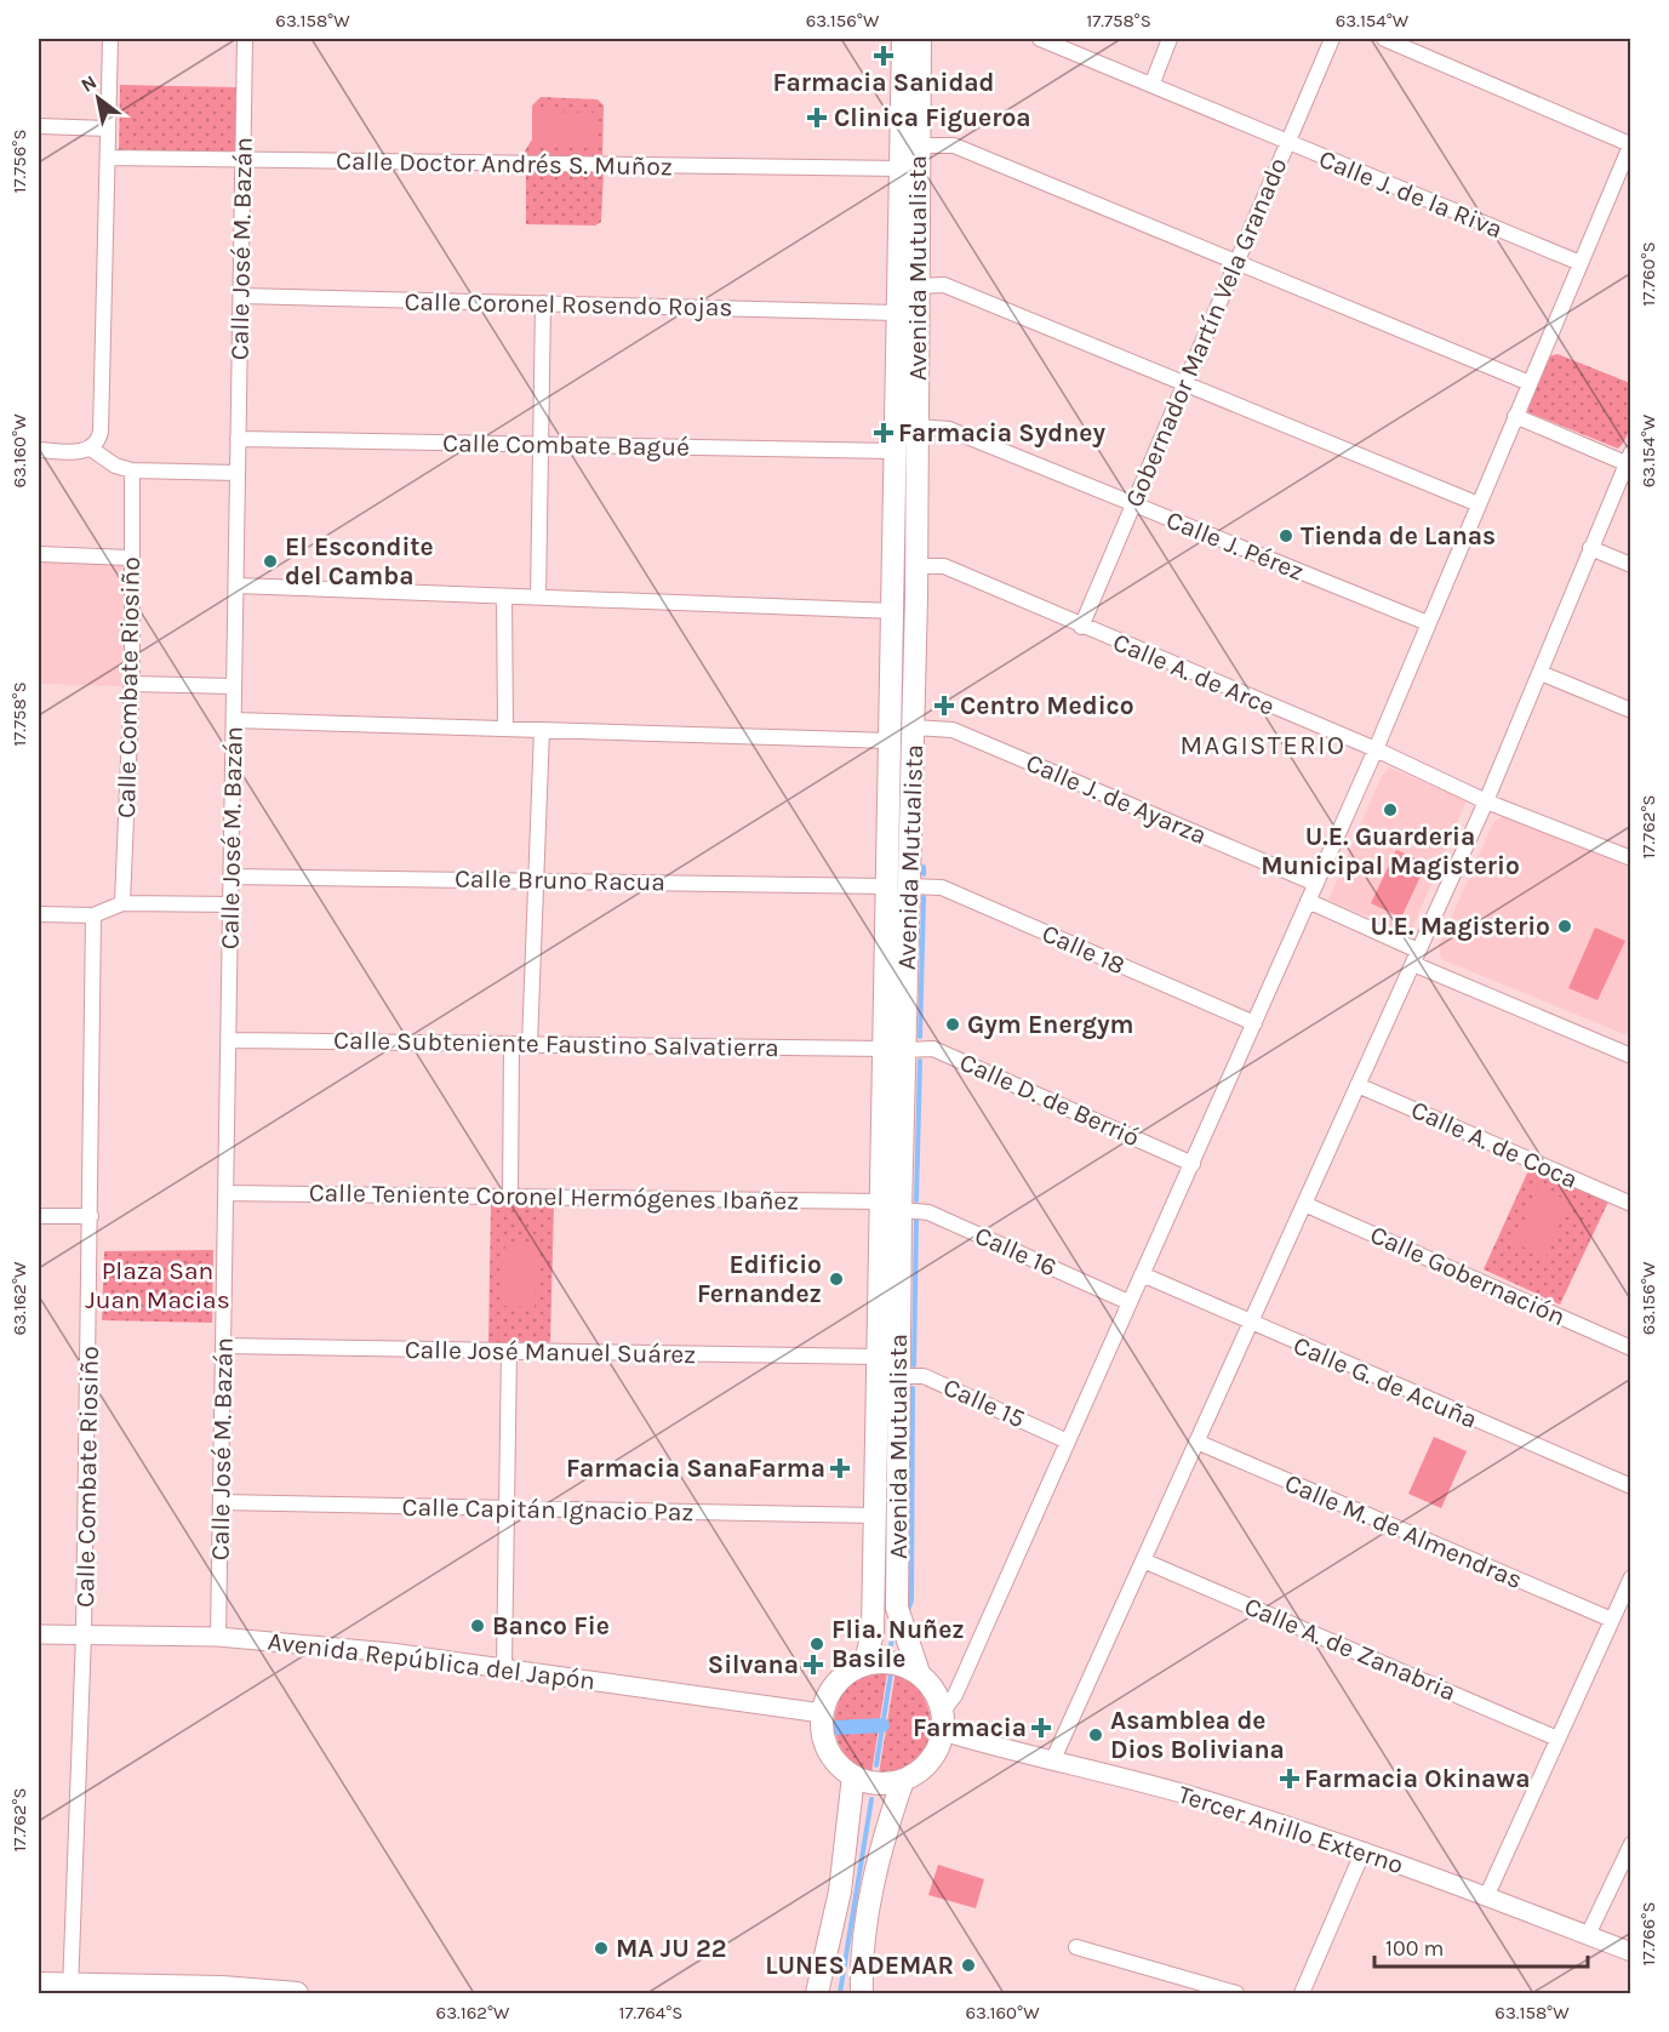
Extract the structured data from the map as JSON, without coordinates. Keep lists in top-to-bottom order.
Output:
{
  "streets": {
    "main road": ["Avenida Mutualista"],
    "street": [
      "Calle Doctor Andrés S. Muñoz",
      "Calle J. de la Riva",
      "Calle José M. Bazán",
      "Calle Coronel Rosendo Rojas",
      "Gobernador Martín Vela Granado",
      "Calle Combate Bagué",
      "Calle J. Pérez",
      "Calle A. de Arce",
      "Calle Combate Riosiño",
      "Calle J. de Ayarza",
      "Calle Bruno Racua",
      "Calle 18",
      "Calle Subteniente Faustino Salvatierra",
      "Calle D. de Berrió",
      "Calle A. de Coca",
      "Calle Teniente Coronel Hermógenes Ibañez",
      "Calle 16",
      "Calle Gobernación",
      "Calle José Manuel Suárez",
      "Calle G. de Acuña",
      "Calle 15",
      "Calle Capitán Ignacio Paz",
      "Calle M. de Almendras",
      "Calle A. de Zanabria",
      "Avenida República del Japón",
      "Tercer Anillo Externo"
    ]
  },
  "crossings": [
    ["Calle Doctor Andrés S. Muñoz", "Calle José M. Bazán"],
    ["Calle Doctor Andrés S. Muñoz", "Avenida Mutualista"],
    ["Calle J. de la Riva", "Gobernador Martín Vela Granado"],
    ["Calle José M. Bazán", "Calle Coronel Rosendo Rojas"],
    ["Calle José M. Bazán", "Calle Combate Bagué"],
    ["Calle José M. Bazán", "Calle Bruno Racua"],
    ["Calle José M. Bazán", "Calle Subteniente Faustino Salvatierra"],
    ["Calle José M. Bazán", "Calle Teniente Coronel Hermógenes Ibañez"],
    ["Calle José M. Bazán", "Calle José Manuel Suárez"],
    ["Calle José M. Bazán", "Calle Capitán Ignacio Paz"],
    ["Calle José M. Bazán", "Avenida República del Japón"],
    ["Avenida Mutualista", "Calle Coronel Rosendo Rojas"],
    ["Avenida Mutualista", "Calle Combate Bagué"],
    ["Avenida Mutualista", "Calle J. Pérez"],
    ["Avenida Mutualista", "Calle A. de Arce"],
    ["Avenida Mutualista", "Calle J. de Ayarza"],
    ["Avenida Mutualista", "Calle Bruno Racua"],
    ["Avenida Mutualista", "Calle 18"],
    ["Avenida Mutualista", "Calle Subteniente Faustino Salvatierra"],
    ["Avenida Mutualista", "Calle D. de Berrió"],
    ["Avenida Mutualista", "Calle Teniente Coronel Hermógenes Ibañez"],
    ["Avenida Mutualista", "Calle 16"],
    ["Avenida Mutualista", "Calle José Manuel Suárez"],
    ["Avenida Mutualista", "Calle 15"],
    ["Avenida Mutualista", "Calle Capitán Ignacio Paz"],
    ["Avenida Mutualista", "Avenida República del Japón"],
    ["Avenida Mutualista", "Tercer Anillo Externo"],
    ["Gobernador Martín Vela Granado", "Calle J. Pérez"],
    ["Gobernador Martín Vela Granado", "Calle A. de Arce"],
    ["Calle Combate Riosiño", "Avenida República del Japón"],
    ["Calle Bruno Racua", "Calle 18"],
    ["Calle Subteniente Faustino Salvatierra", "Calle D. de Berrió"],
    ["Calle Teniente Coronel Hermógenes Ibañez", "Calle 16"],
    ["Avenida República del Japón", "Tercer Anillo Externo"]
  ],
  "districts": ["MAGISTERIO"],
  "parks": ["Plaza San Juan Macias"],
  "places": {
    "health": [
      "Farmacia Sanidad",
      "Clinica Figueroa",
      "Farmacia Sydney",
      "Centro Medico",
      "Farmacia SanaFarma",
      "Silvana",
      "Farmacia",
      "Farmacia Okinawa"
    ],
    "other": [
      "Tienda de Lanas",
      "El Escondite del Camba",
      "U.E. Guarderia Municipal Magisterio",
      "U.E. Magisterio",
      "Gym Energym",
      "Edificio Fernandez",
      "Banco Fie",
      "Flia. Nuñez Basile",
      "Asamblea de Dios Boliviana",
      "MA JU 22",
      "LUNES ADEMAR"
    ]
  },
  "scale_bar": "100 m",
  "north": "top left",
  "coordinates": [
    "63.158°W",
    "63.156°W",
    "17.758°S",
    "63.154°W",
    "17.756°S",
    "17.760°S",
    "63.160°W",
    "17.762°S",
    "63.162°W",
    "17.766°S",
    "17.764°S"
  ]
}
